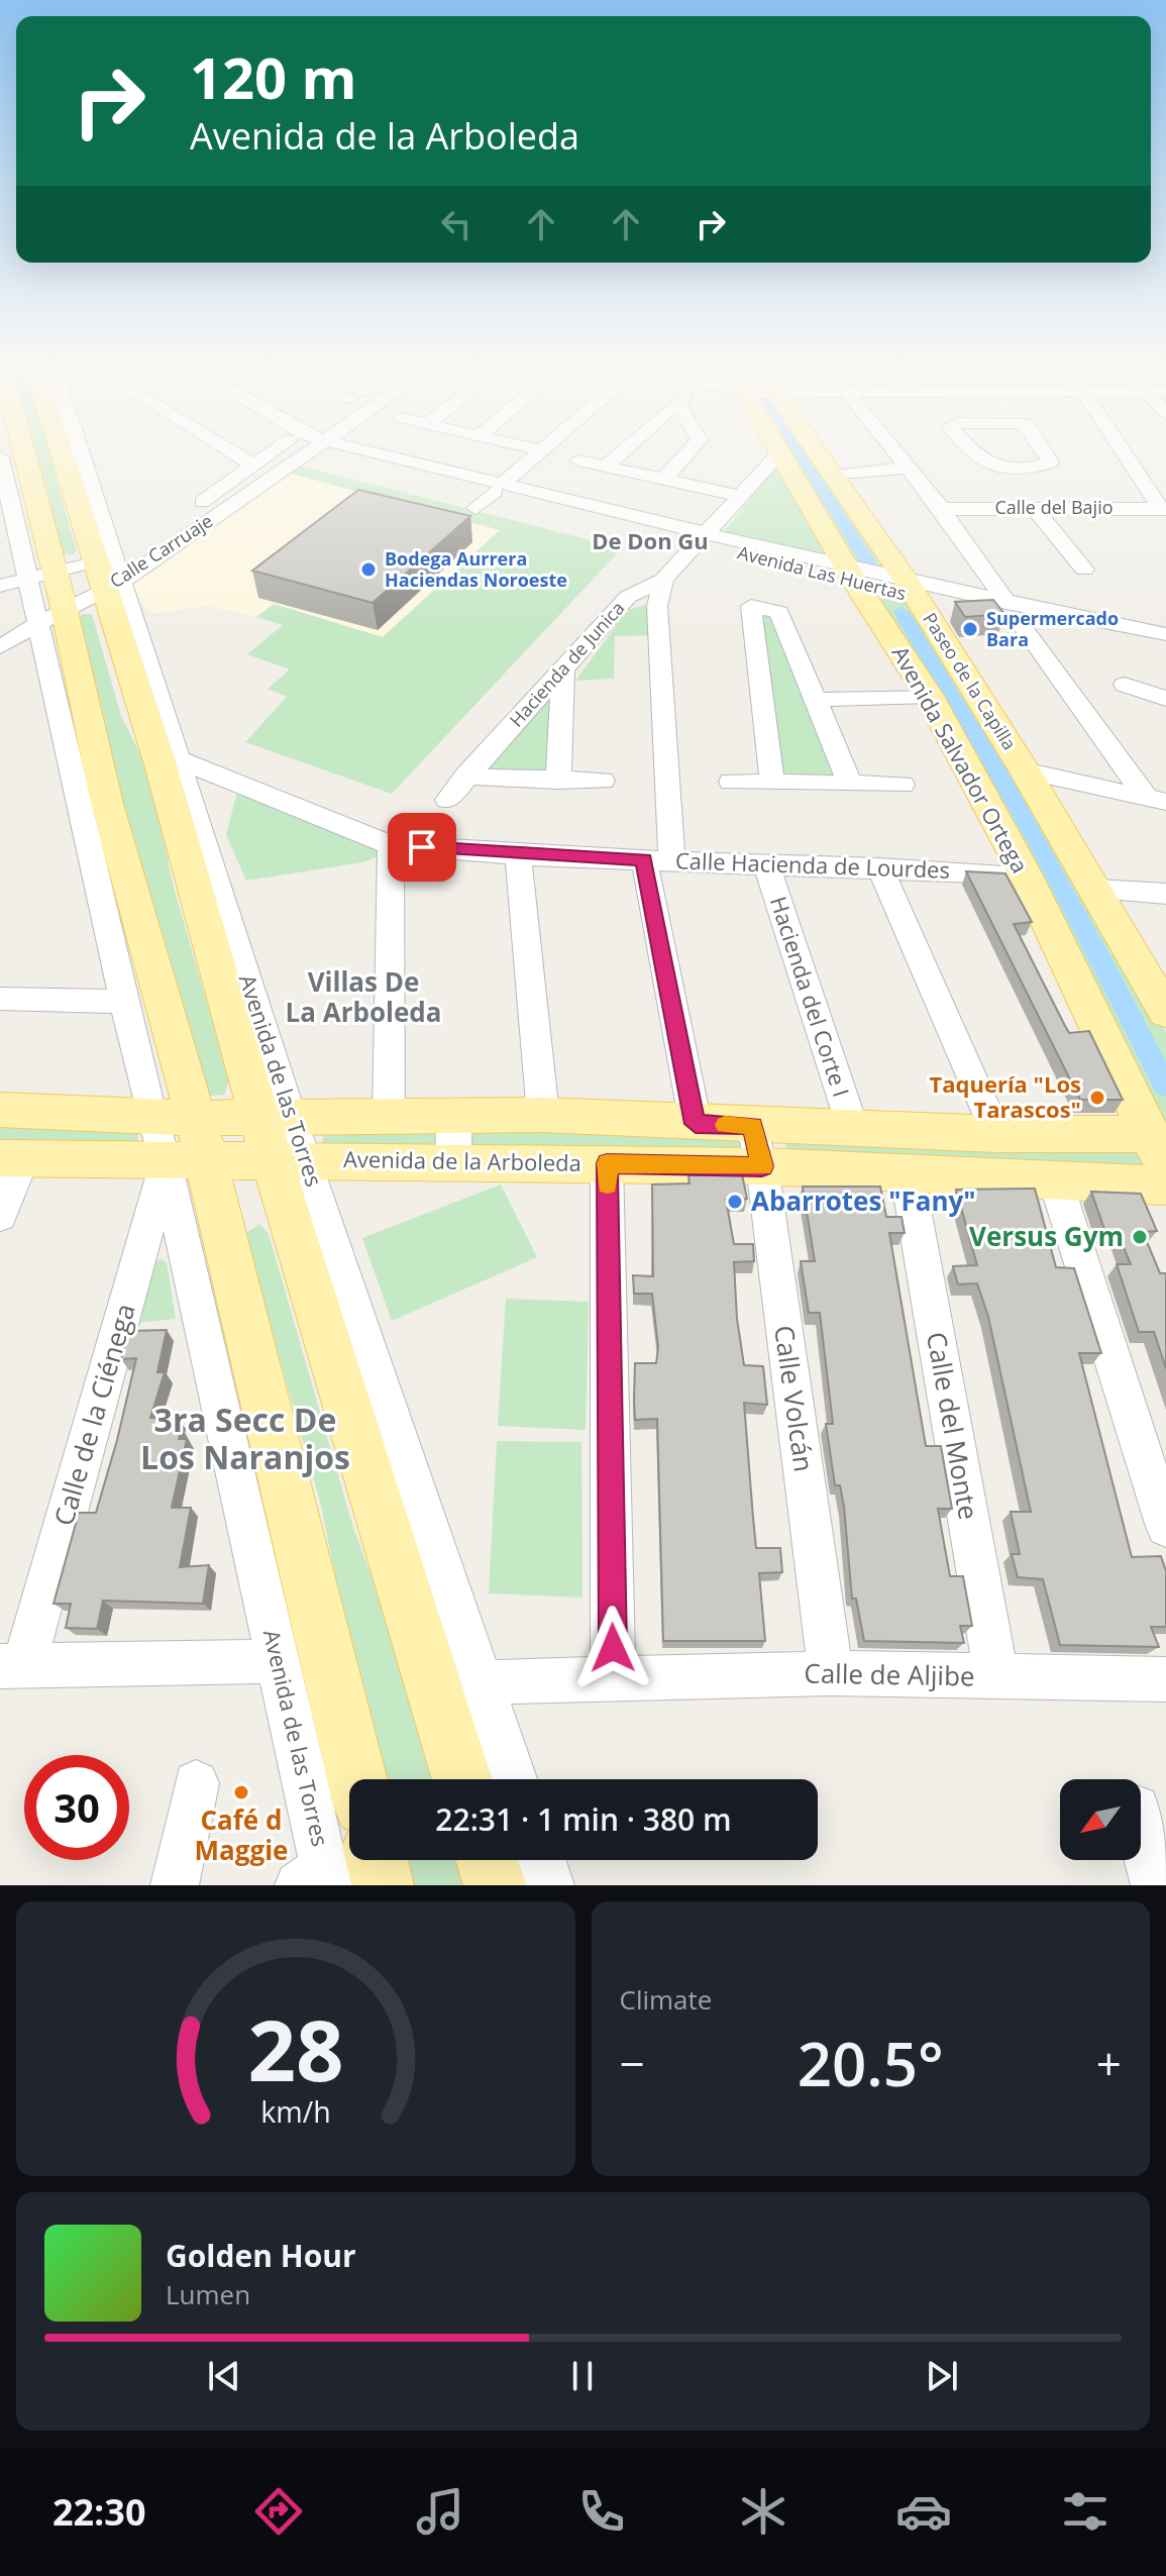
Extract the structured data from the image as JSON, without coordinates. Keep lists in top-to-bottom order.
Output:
{
  "streets": {
    "main road": [
      "Paseo de la Capilla",
      "Avenida Salvador Ortega",
      "Avenida de las Torres",
      "Avenida de la Arboleda"
    ],
    "street": [
      "Calle del Bajio",
      "Calle Carruaje",
      "Avenida Las Huertas",
      "Hacienda de Junica",
      "Calle Hacienda de Lourdes",
      "Hacienda del Corte I",
      "Calle Volcán",
      "Calle de la Ciénega",
      "Calle del Monte",
      "Calle de Aljibe"
    ]
  },
  "crossings": [
    ["Calle Carruaje", "Avenida de las Torres"],
    ["Avenida Las Huertas", "Hacienda de Junica"],
    ["Avenida Las Huertas", "Paseo de la Capilla"],
    ["Avenida Las Huertas", "Avenida Salvador Ortega"],
    ["Hacienda de Junica", "Avenida Salvador Ortega"],
    ["Avenida Salvador Ortega", "Calle Hacienda de Lourdes"],
    ["Avenida Salvador Ortega", "Avenida de la Arboleda"],
    ["Calle Hacienda de Lourdes", "Hacienda del Corte I"],
    ["Calle Hacienda de Lourdes", "Avenida de las Torres"],
    ["Hacienda del Corte I", "Avenida de la Arboleda"],
    ["Avenida de las Torres", "Avenida de la Arboleda"],
    ["Avenida de las Torres", "Calle de la Ciénega"],
    ["Avenida de las Torres", "Calle de Aljibe"],
    ["Avenida de la Arboleda", "Calle Volcán"],
    ["Avenida de la Arboleda", "Calle de la Ciénega"],
    ["Avenida de la Arboleda", "Calle del Monte"],
    ["Calle Volcán", "Calle de Aljibe"],
    ["Calle del Monte", "Calle de Aljibe"]
  ],
  "districts": ["De Don Gu", "Villas De La Arboleda", "3ra Secc De Los Naranjos"],
  "places": [
    "Bodega Aurrera Haciendas Noroeste",
    "Supermercado Bara",
    "Taquería \"Los Tarascos\"",
    "Abarrotes \"Fany\"",
    "Versus Gym",
    "Café d Maggie"
  ],
  "north": "bottom left",
  "page": {
    "turn": ["120 m", "Avenida de la Arboleda"],
    "limit": "30",
    "trip": "22:31 · 1 min · 380 m",
    "tile": "Climate",
    "heat": ["−", "20.5°", "+"],
    "song": ["Golden Hour", "Lumen"],
    "tabs": "22:30",
    "gauge": ["28", "km/h"]
  }
}
